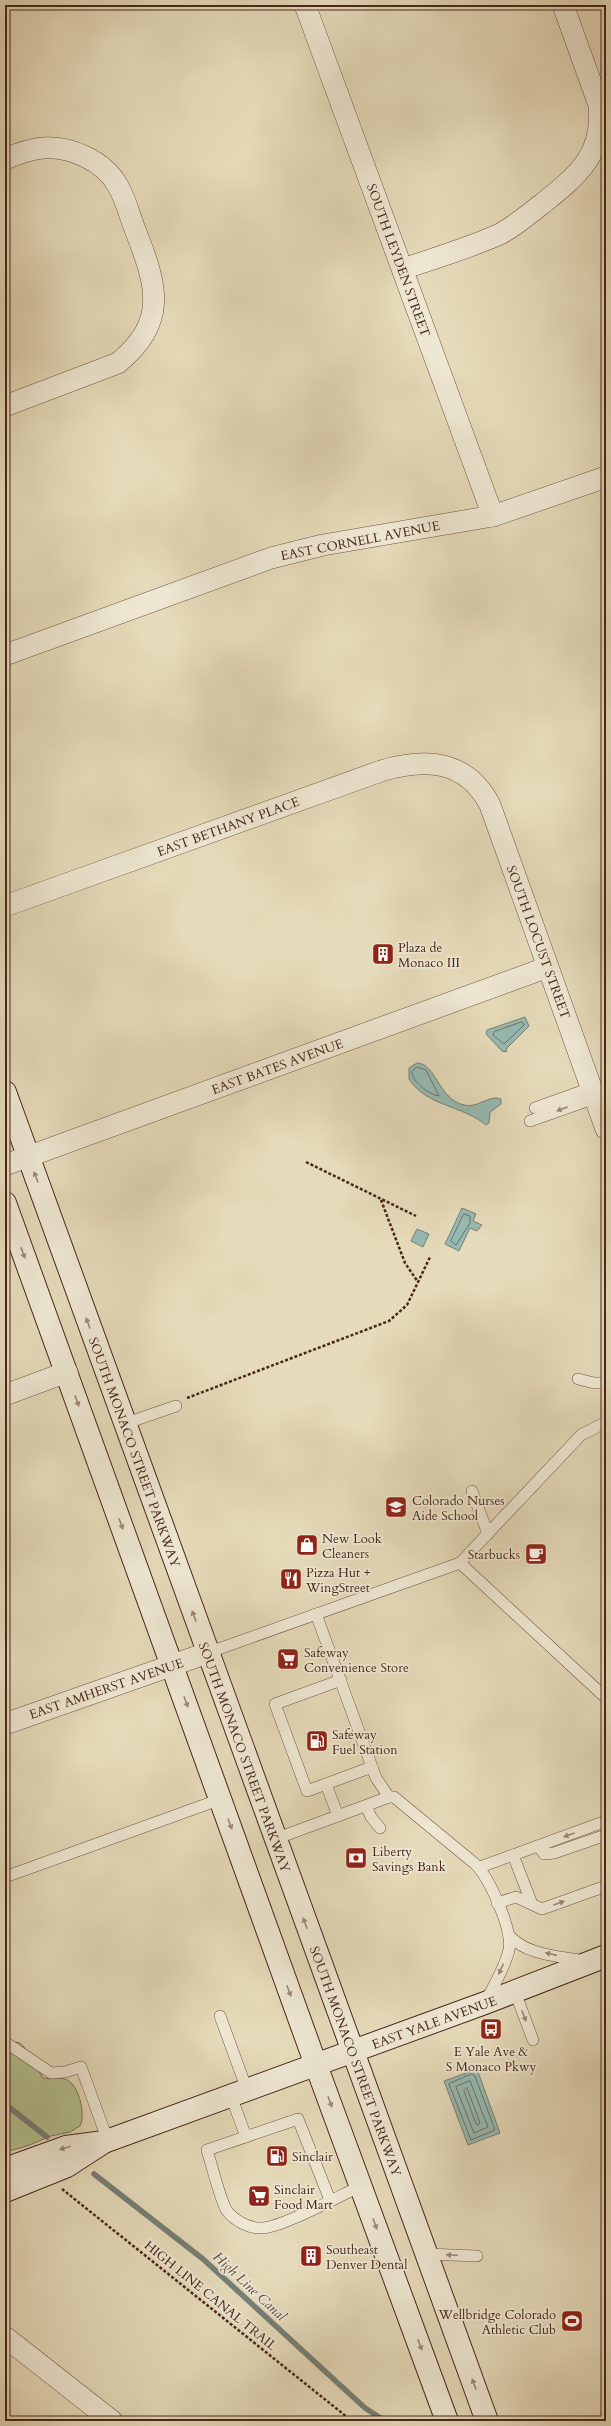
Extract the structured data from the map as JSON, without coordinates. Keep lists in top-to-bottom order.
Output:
{
  "streets": {
    "main road": ["SOUTH MONACO STREET PARKWAY", "EAST YALE AVENUE"],
    "street": [
      "SOUTH LEYDEN STREET",
      "EAST CORNELL AVENUE",
      "EAST BETHANY PLACE",
      "SOUTH LOCUST STREET",
      "EAST BATES AVENUE",
      "EAST AMHERST AVENUE"
    ],
    "path": ["HIGH LINE CANAL TRAIL"]
  },
  "crossings": [
    ["SOUTH LEYDEN STREET", "EAST CORNELL AVENUE"],
    ["EAST BETHANY PLACE", "SOUTH LOCUST STREET"],
    ["SOUTH LOCUST STREET", "EAST BATES AVENUE"],
    ["EAST BATES AVENUE", "SOUTH MONACO STREET PARKWAY"],
    ["SOUTH MONACO STREET PARKWAY", "EAST AMHERST AVENUE"],
    ["SOUTH MONACO STREET PARKWAY", "EAST YALE AVENUE"]
  ],
  "water": ["High Line Canal"],
  "places": {
    "building": ["Plaza de Monaco III", "Southeast Denver Dental"],
    "school or university": ["Colorado Nurses Aide School"],
    "shop": ["New Look Cleaners"],
    "cafe": ["Starbucks"],
    "restaurant": ["Pizza Hut + WingStreet"],
    "supermarket": ["Safeway Convenience Store", "Sinclair Food Mart"],
    "fuel station": ["Safeway Fuel Station", "Sinclair"],
    "bank": ["Liberty Savings Bank"],
    "bus stop": ["E Yale Ave & S Monaco Pkwy"],
    "sports": ["Wellbridge Colorado Athletic Club"]
  }
}
